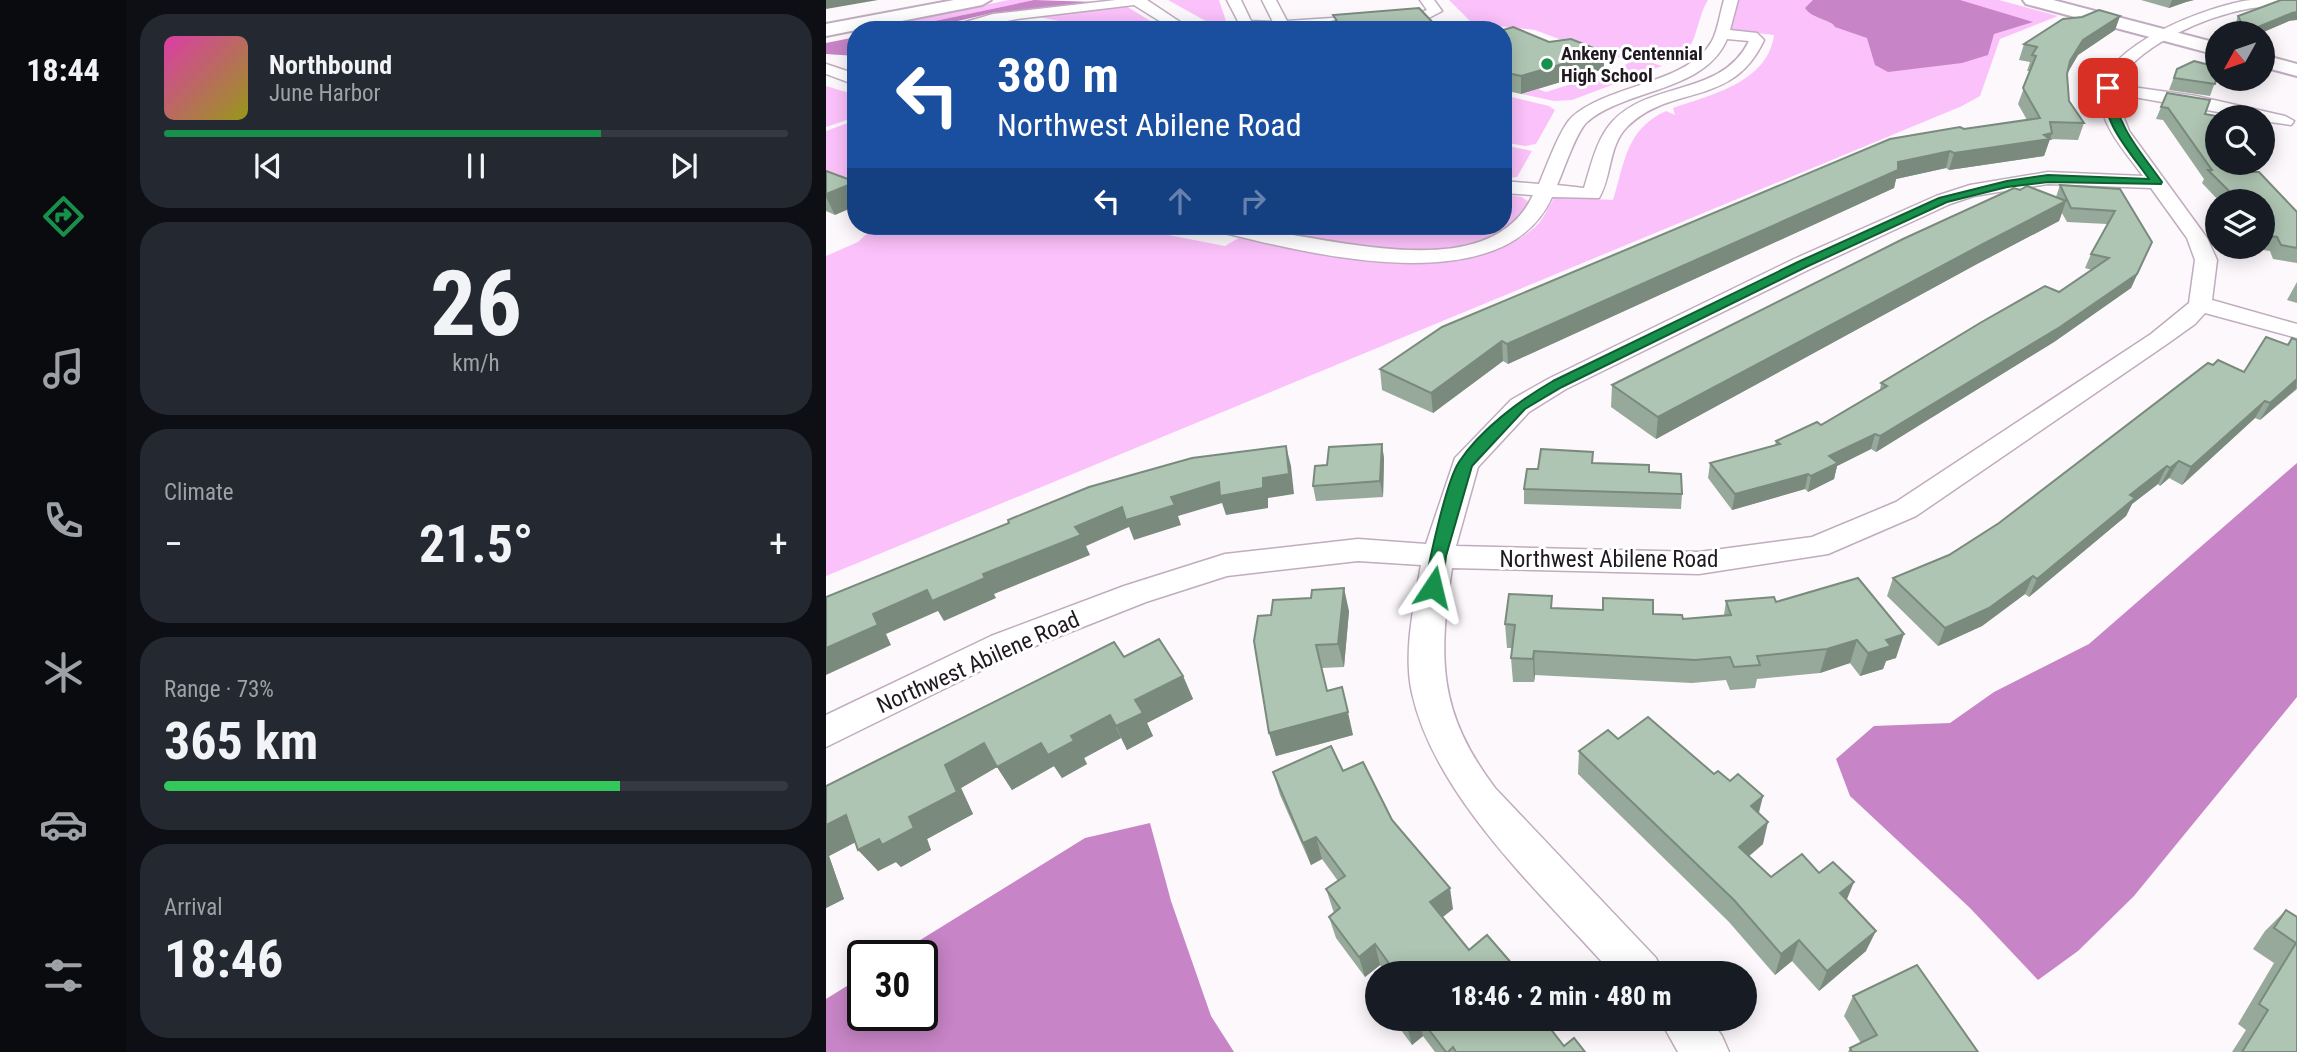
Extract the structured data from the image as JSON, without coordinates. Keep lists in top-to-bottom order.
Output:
{
  "streets": {
    "street": ["Northwest Abilene Road"]
  },
  "places": ["Ankeny Centennial High School"],
  "north": "bottom left",
  "page": {
    "tabs": "18:44",
    "turn": ["380 m", "Northwest Abilene Road"],
    "song": ["Northbound", "June Harbor"],
    "tile": [
      ["26", "km/h"],
      "Climate",
      ["Range · 73%", "365 km"],
      ["Arrival", "18:46"]
    ],
    "heat": ["−", "21.5°", "+"],
    "limit": "30",
    "trip": "18:46 · 2 min · 480 m"
  }
}
